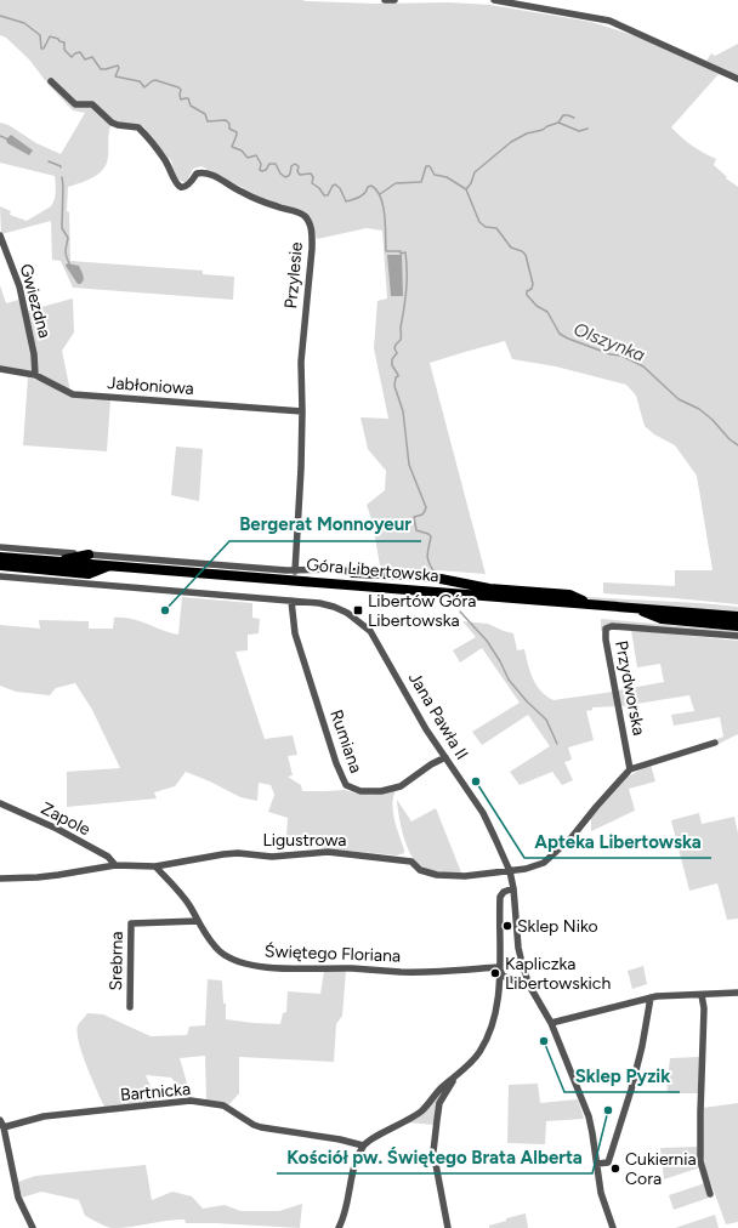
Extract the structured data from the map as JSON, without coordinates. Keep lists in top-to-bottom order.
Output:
{
  "streets": {
    "highway": ["Góra Libertowska"],
    "street": [
      "Przylesie",
      "Gwiezdna",
      "Jabłoniowa",
      "Przydworska",
      "Jana Pawła II",
      "Rumiana",
      "Zapole",
      "Ligustrowa",
      "Świętego Floriana",
      "Srebrna",
      "Bartnicka"
    ]
  },
  "crossings": [
    ["Przylesie", "Jabłoniowa"],
    ["Przylesie", "Góra Libertowska"],
    ["Gwiezdna", "Jabłoniowa"],
    ["Jana Pawła II", "Rumiana"],
    ["Jana Pawła II", "Ligustrowa"],
    ["Ligustrowa", "Świętego Floriana"],
    ["Świętego Floriana", "Srebrna"]
  ],
  "water": ["Olszynka"],
  "places": {
    "other": [
      "Bergerat Monnoyeur",
      "Apteka Libertowska",
      "Sklep Niko",
      "Kapliczka Libertowskich",
      "Sklep Pyzik",
      "Kościół pw. Świętego Brata Alberta",
      "Cukiernia Cora"
    ],
    "transit": ["Libertów Góra Libertowska"]
  }
}
